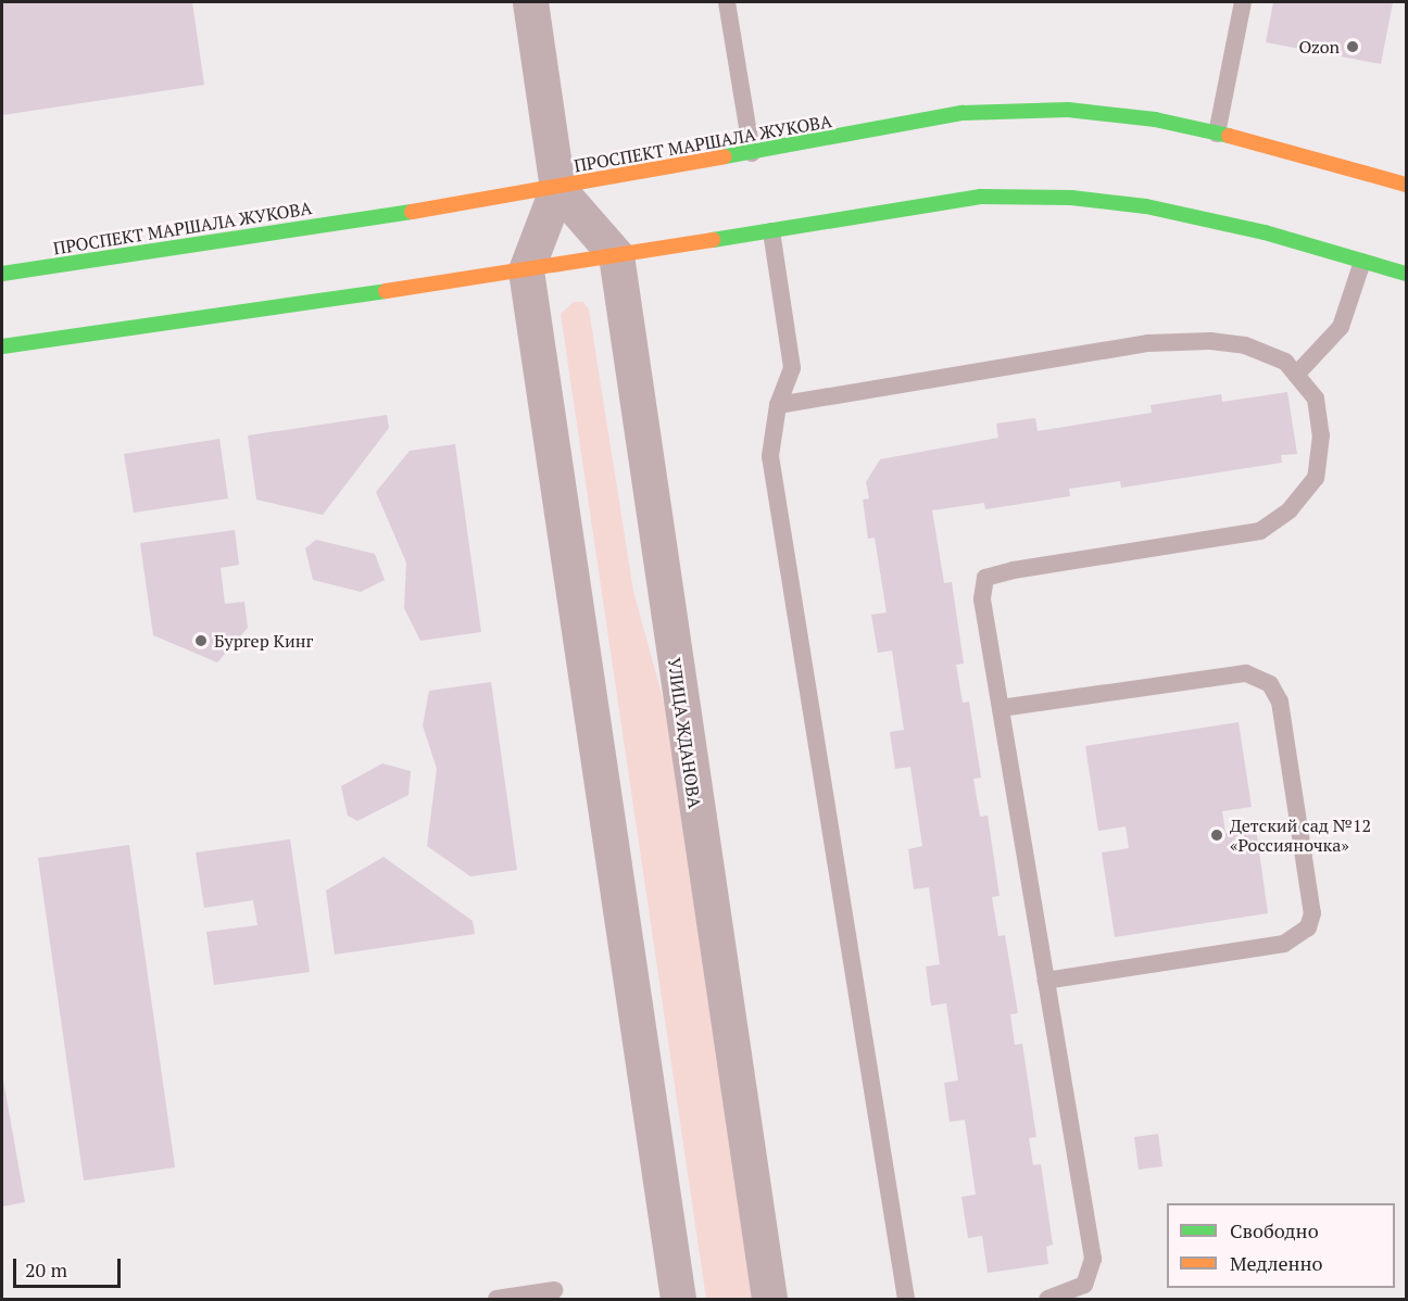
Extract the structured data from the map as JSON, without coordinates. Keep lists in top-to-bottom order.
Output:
{
  "streets": {
    "street": ["ПРОСПЕКТ МАРШАЛА ЖУКОВА", "УЛИЦА ЖДАНОВА"]
  },
  "places": ["Ozon", "Бургер Кинг", "Детский сад №12 «Россияночка»"],
  "legend": ["Свободно", "Медленно"],
  "scale_bar": "20 m"
}
